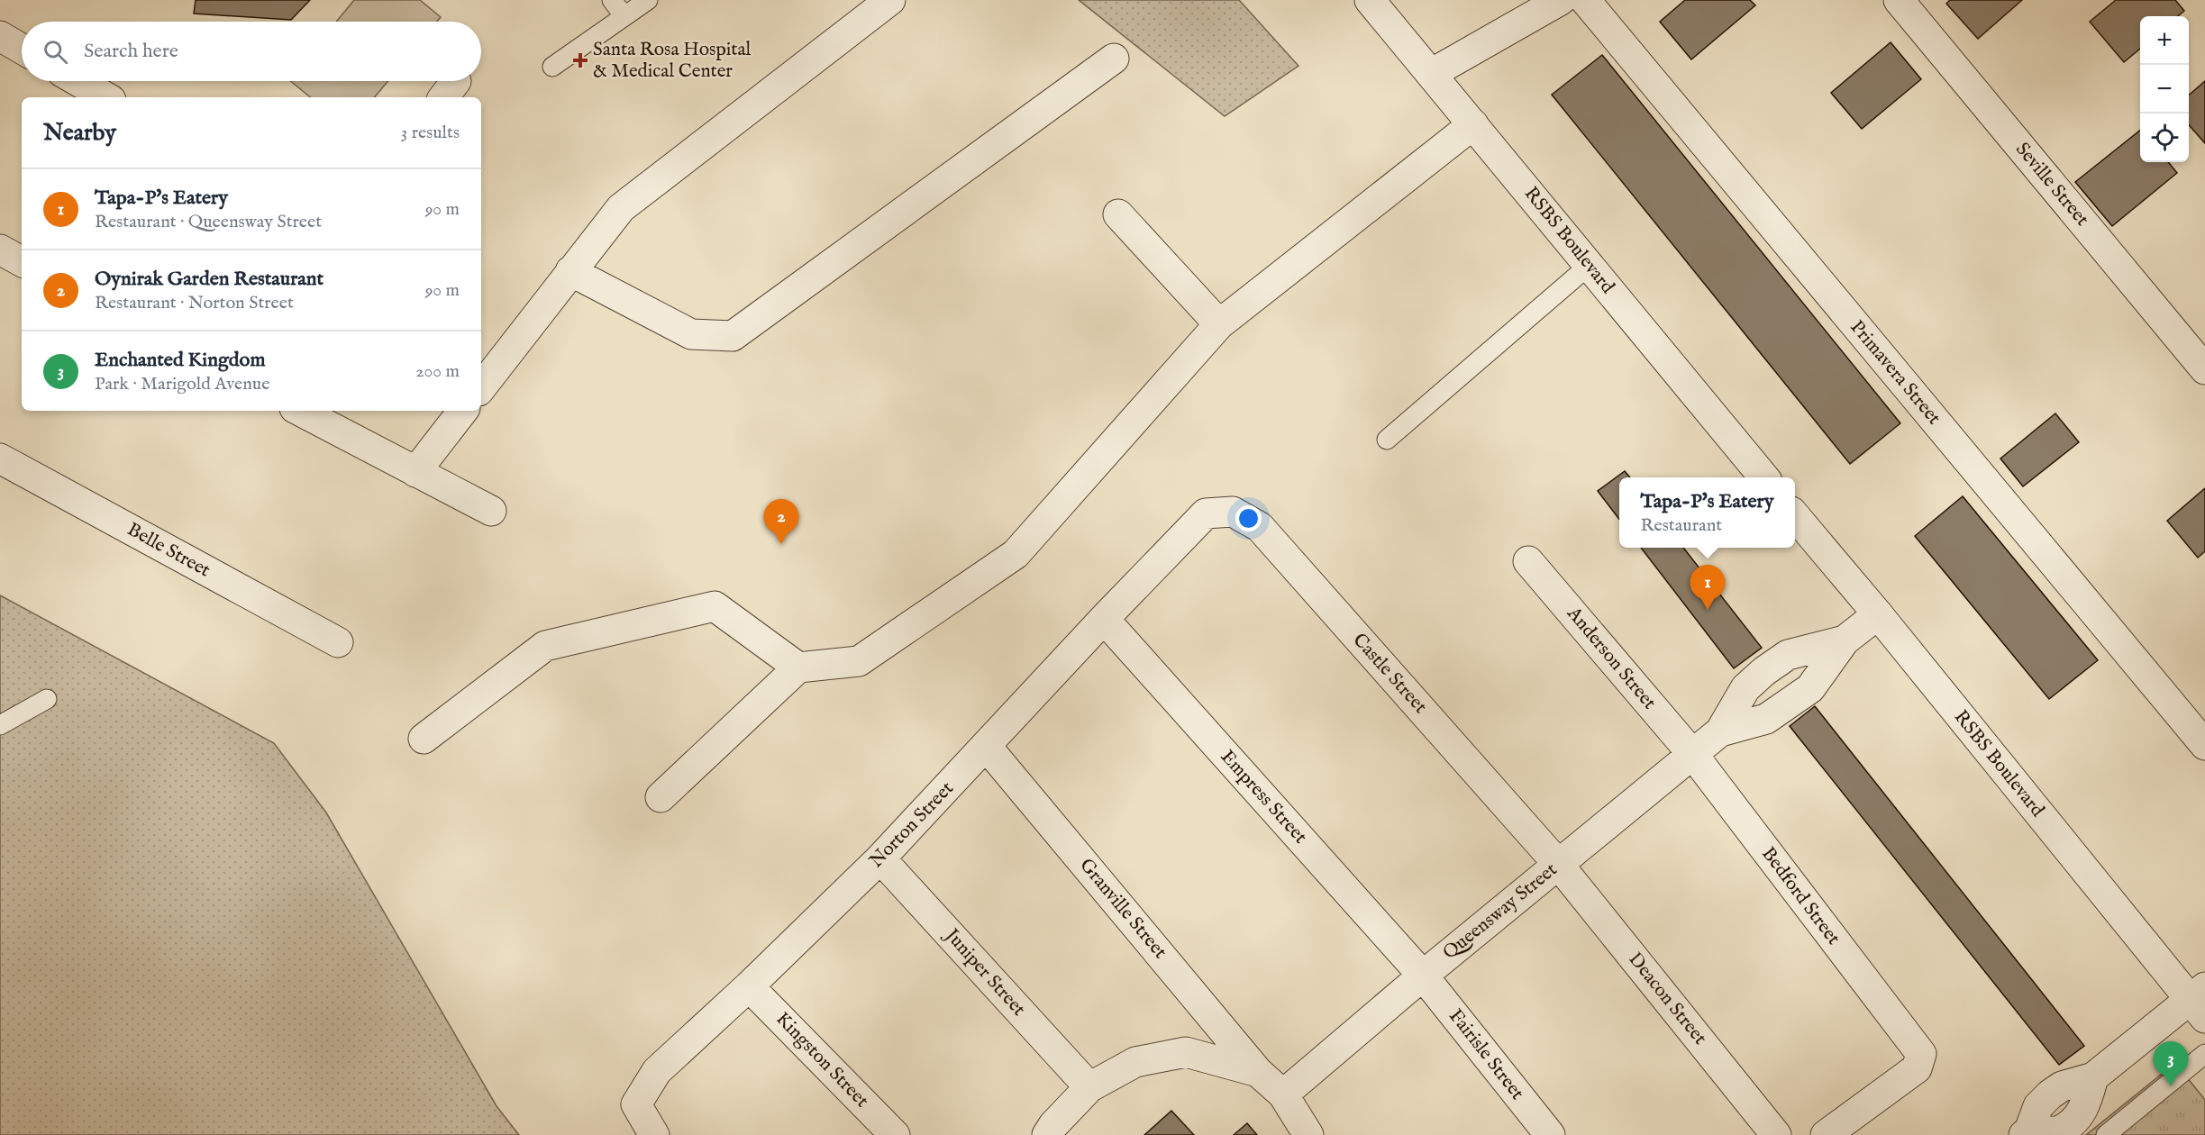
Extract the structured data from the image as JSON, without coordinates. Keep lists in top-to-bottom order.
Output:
{
  "streets": {
    "street": [
      "Seville Street",
      "RSBS Boulevard",
      "Primavera Street",
      "Belle Street",
      "Anderson Street",
      "Castle Street",
      "Empress Street",
      "Norton Street",
      "Bedford Street",
      "Granville Street",
      "Queensway Street",
      "Juniper Street",
      "Deacon Street",
      "Fairisle Street",
      "Kingston Street"
    ]
  },
  "crossings": [
    ["RSBS Boulevard", "Queensway Street"],
    ["Anderson Street", "Bedford Street"],
    ["Anderson Street", "Queensway Street"],
    ["Castle Street", "Norton Street"],
    ["Castle Street", "Queensway Street"],
    ["Castle Street", "Deacon Street"],
    ["Empress Street", "Norton Street"],
    ["Empress Street", "Queensway Street"],
    ["Empress Street", "Fairisle Street"],
    ["Norton Street", "Granville Street"],
    ["Norton Street", "Juniper Street"],
    ["Norton Street", "Kingston Street"],
    ["Bedford Street", "Queensway Street"],
    ["Queensway Street", "Deacon Street"],
    ["Queensway Street", "Fairisle Street"]
  ],
  "places": {
    "health": ["Santa Rosa Hospital & Medical Center"]
  },
  "page": {
    "map_buttons": ["+", "−"],
    "search": "Search here",
    "heading": ["Nearby", "3 results"],
    "list": [
      {
        "mark": "1",
        "name": "Tapa-P's Eatery",
        "note": "Restaurant · Queensway Street",
        "value": "90 m"
      },
      {
        "mark": "2",
        "name": "Oynirak Garden Restaurant",
        "note": "Restaurant · Norton Street",
        "value": "90 m"
      },
      {
        "mark": "3",
        "name": "Enchanted Kingdom",
        "note": "Park · Marigold Avenue",
        "value": "200 m"
      }
    ],
    "popup": ["Tapa-P's Eatery", "Restaurant"],
    "pins": ["2", "1", "3"]
  }
}
